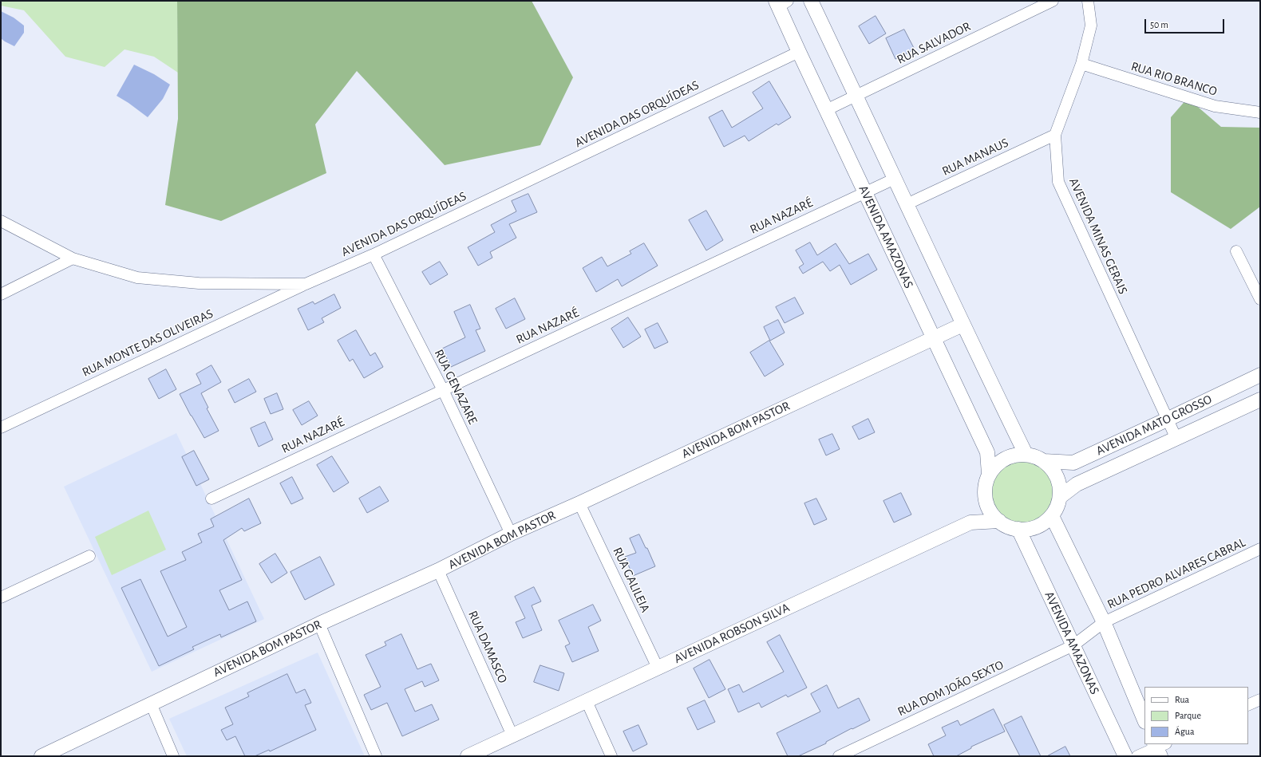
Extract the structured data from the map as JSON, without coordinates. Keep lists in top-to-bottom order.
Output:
{
  "streets": {
    "street": [
      "RUA SALVADOR",
      "RUA RIO BRANCO",
      "AVENIDA DAS ORQUÍDEAS",
      "RUA MANAUS",
      "RUA NAZARÉ",
      "AVENIDA MINAS GERAIS",
      "AVENIDA AMAZONAS",
      "RUA MONTE DAS OLIVEIRAS",
      "RUA GENAZARE",
      "AVENIDA MATO GROSSO",
      "AVENIDA BOM PASTOR",
      "RUA PEDRO ALVARES CABRAL",
      "RUA GALILEIA",
      "AVENIDA ROBSON SILVA",
      "RUA DAMASCO",
      "RUA DOM JOÃO SEXTO"
    ]
  },
  "crossings": [
    ["RUA SALVADOR", "AVENIDA AMAZONAS"],
    ["RUA RIO BRANCO", "AVENIDA MINAS GERAIS"],
    ["AVENIDA DAS ORQUÍDEAS", "AVENIDA AMAZONAS"],
    ["AVENIDA DAS ORQUÍDEAS", "RUA MONTE DAS OLIVEIRAS"],
    ["AVENIDA DAS ORQUÍDEAS", "RUA GENAZARE"],
    ["RUA MANAUS", "AVENIDA MINAS GERAIS"],
    ["RUA NAZARÉ", "AVENIDA AMAZONAS"],
    ["RUA NAZARÉ", "RUA GENAZARE"],
    ["AVENIDA MINAS GERAIS", "AVENIDA MATO GROSSO"],
    ["AVENIDA AMAZONAS", "AVENIDA MATO GROSSO"],
    ["AVENIDA AMAZONAS", "AVENIDA BOM PASTOR"],
    ["AVENIDA AMAZONAS", "RUA PEDRO ALVARES CABRAL"],
    ["AVENIDA AMAZONAS", "AVENIDA ROBSON SILVA"],
    ["AVENIDA AMAZONAS", "RUA DOM JOÃO SEXTO"],
    ["RUA GENAZARE", "AVENIDA BOM PASTOR"],
    ["AVENIDA MATO GROSSO", "AVENIDA ROBSON SILVA"],
    ["AVENIDA BOM PASTOR", "RUA GALILEIA"],
    ["AVENIDA BOM PASTOR", "RUA DAMASCO"],
    ["RUA PEDRO ALVARES CABRAL", "RUA DOM JOÃO SEXTO"],
    ["RUA GALILEIA", "AVENIDA ROBSON SILVA"],
    ["AVENIDA ROBSON SILVA", "RUA DAMASCO"]
  ],
  "legend": ["Rua", "Parque", "Água"],
  "scale_bar": "50 m"
}
